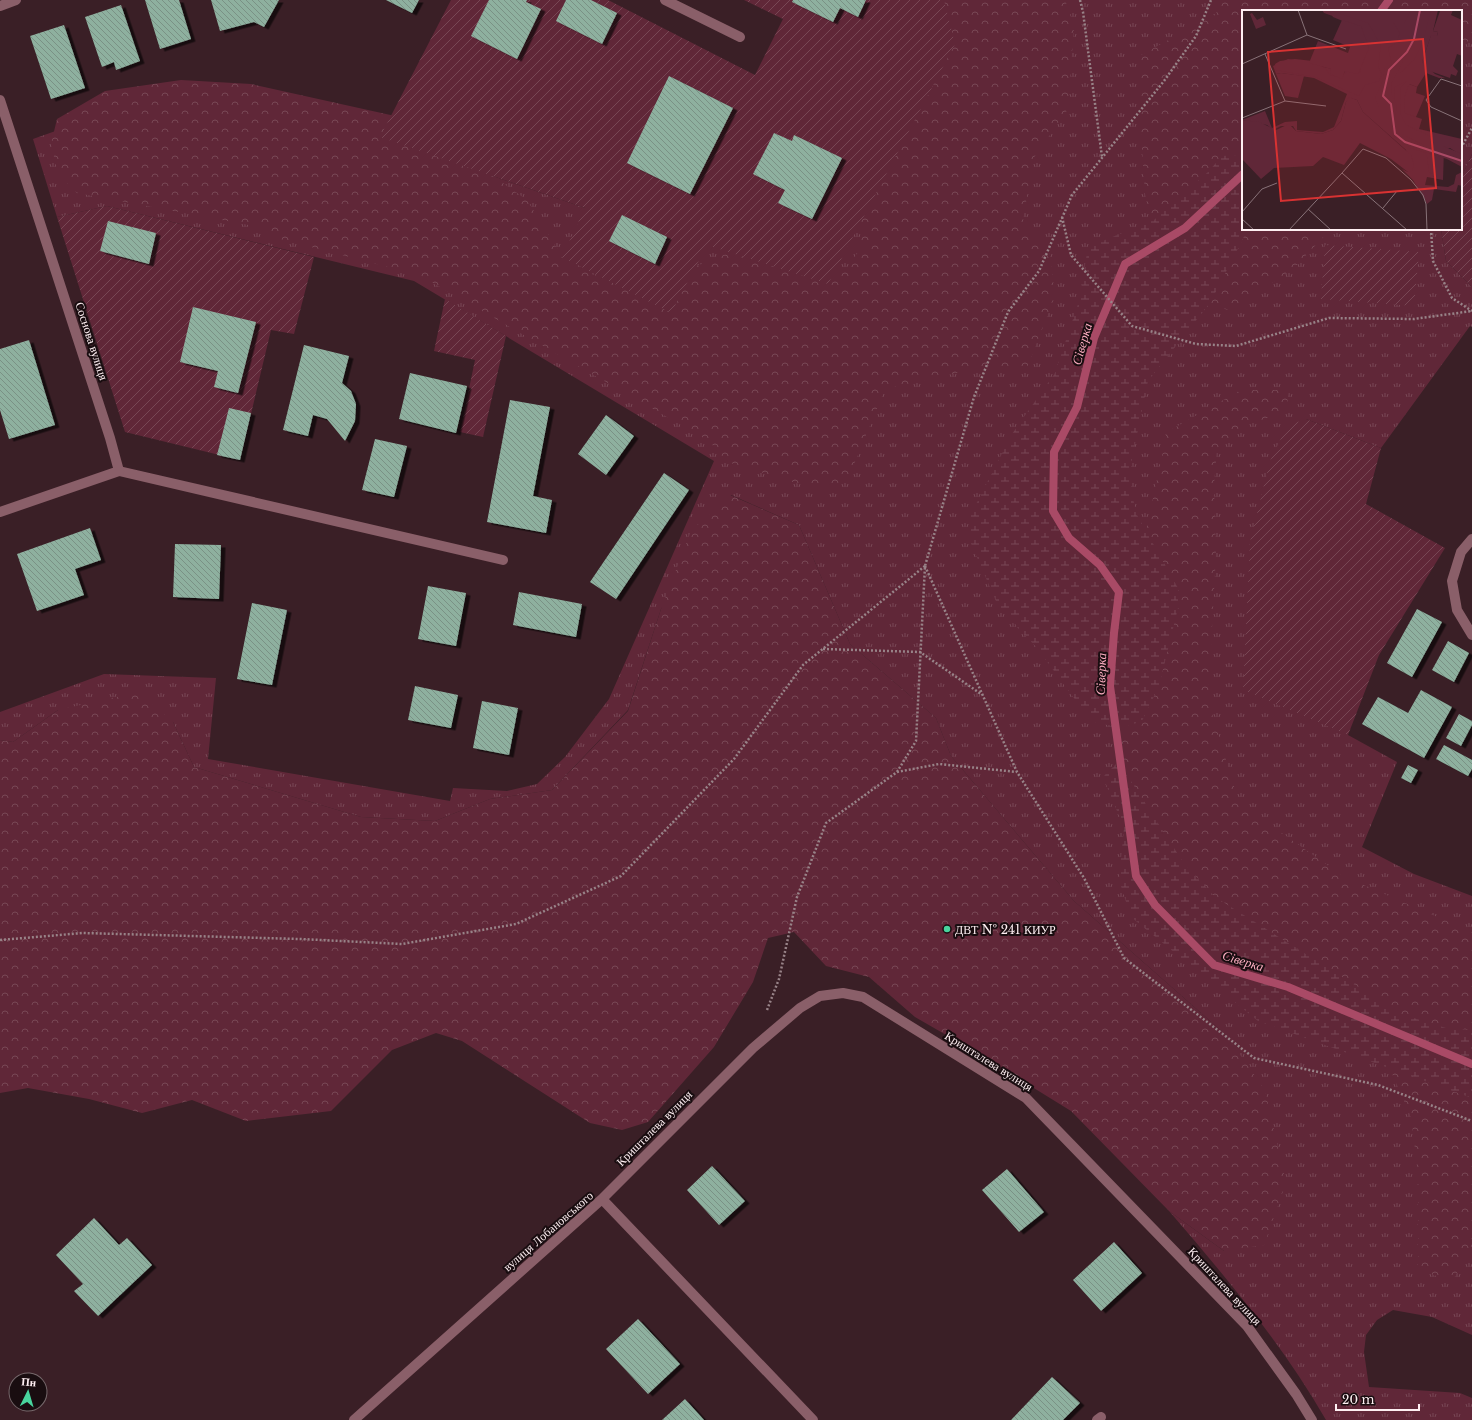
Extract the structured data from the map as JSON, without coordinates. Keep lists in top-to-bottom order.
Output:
{
  "streets": {
    "street": ["Соснова вулиця", "Кришталева вулиця", "вулиця Лобановського"]
  },
  "crossings": [
    ["Кришталева вулиця", "вулиця Лобановського"]
  ],
  "water": ["Сіверка"],
  "places": ["ДВТ № 241 КИУР"],
  "scale_bar": "20 m",
  "north": "top"
}
